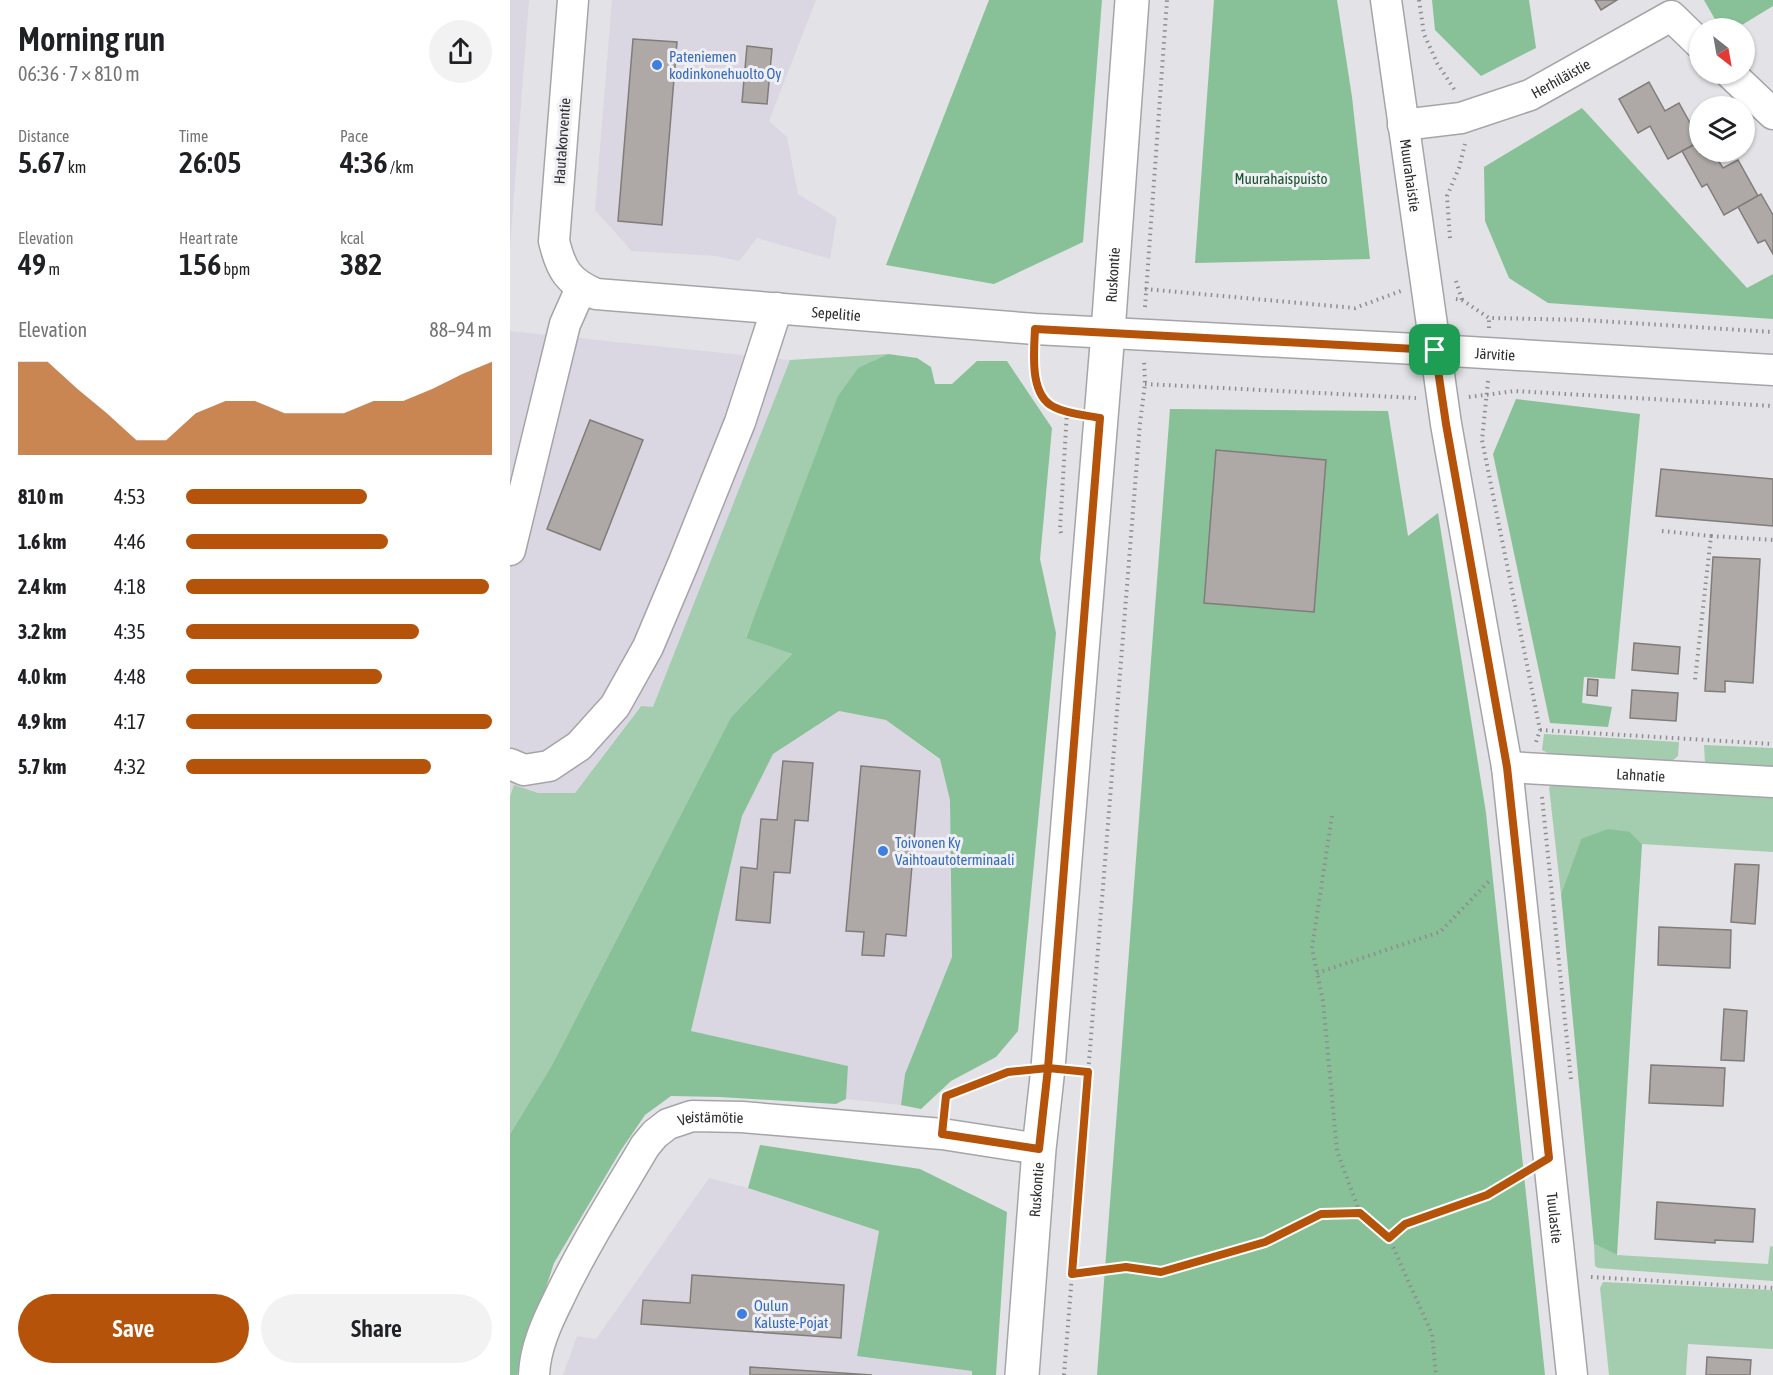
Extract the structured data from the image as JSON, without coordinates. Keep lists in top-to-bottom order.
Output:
{
  "streets": {
    "main road": ["Ruskontie"],
    "street": [
      "Herhiläistie",
      "Hautakorventie",
      "Muurahaistie",
      "Sepelitie",
      "Järvitie",
      "Lahnatie",
      "Veistämötie",
      "Tuulastie"
    ]
  },
  "crossings": [
    ["Herhiläistie", "Muurahaistie"],
    ["Hautakorventie", "Sepelitie"],
    ["Muurahaistie", "Järvitie"],
    ["Muurahaistie", "Tuulastie"],
    ["Ruskontie", "Sepelitie"],
    ["Ruskontie", "Järvitie"],
    ["Ruskontie", "Veistämötie"],
    ["Sepelitie", "Järvitie"],
    ["Järvitie", "Tuulastie"],
    ["Lahnatie", "Tuulastie"]
  ],
  "parks": ["Muurahaispuisto"],
  "places": ["Pateniemen kodinkonehuolto Oy", "Toivonen Ky Vaihtoautoterminaali", "Oulun Kaluste-Pojat"],
  "north": "bottom right",
  "page": {
    "heading": ["Morning run", "06:36 · 7 × 810 m"],
    "stats": [
      ["Distance", "5.67 km"],
      ["Time", "26:05"],
      ["Pace", "4:36 /km"],
      ["Elevation", "49 m"],
      ["Heart rate", "156 bpm"],
      ["kcal", "382"]
    ],
    "chart": ["Elevation", "88–94 m"],
    "list": [
      {
        "name": "810 m",
        "note": "4:53"
      },
      {
        "name": "1.6 km",
        "note": "4:46"
      },
      {
        "name": "2.4 km",
        "note": "4:18"
      },
      {
        "name": "3.2 km",
        "note": "4:35"
      },
      {
        "name": "4.0 km",
        "note": "4:48"
      },
      {
        "name": "4.9 km",
        "note": "4:17"
      },
      {
        "name": "5.7 km",
        "note": "4:32"
      }
    ],
    "buttons": ["Save", "Share"]
  }
}
